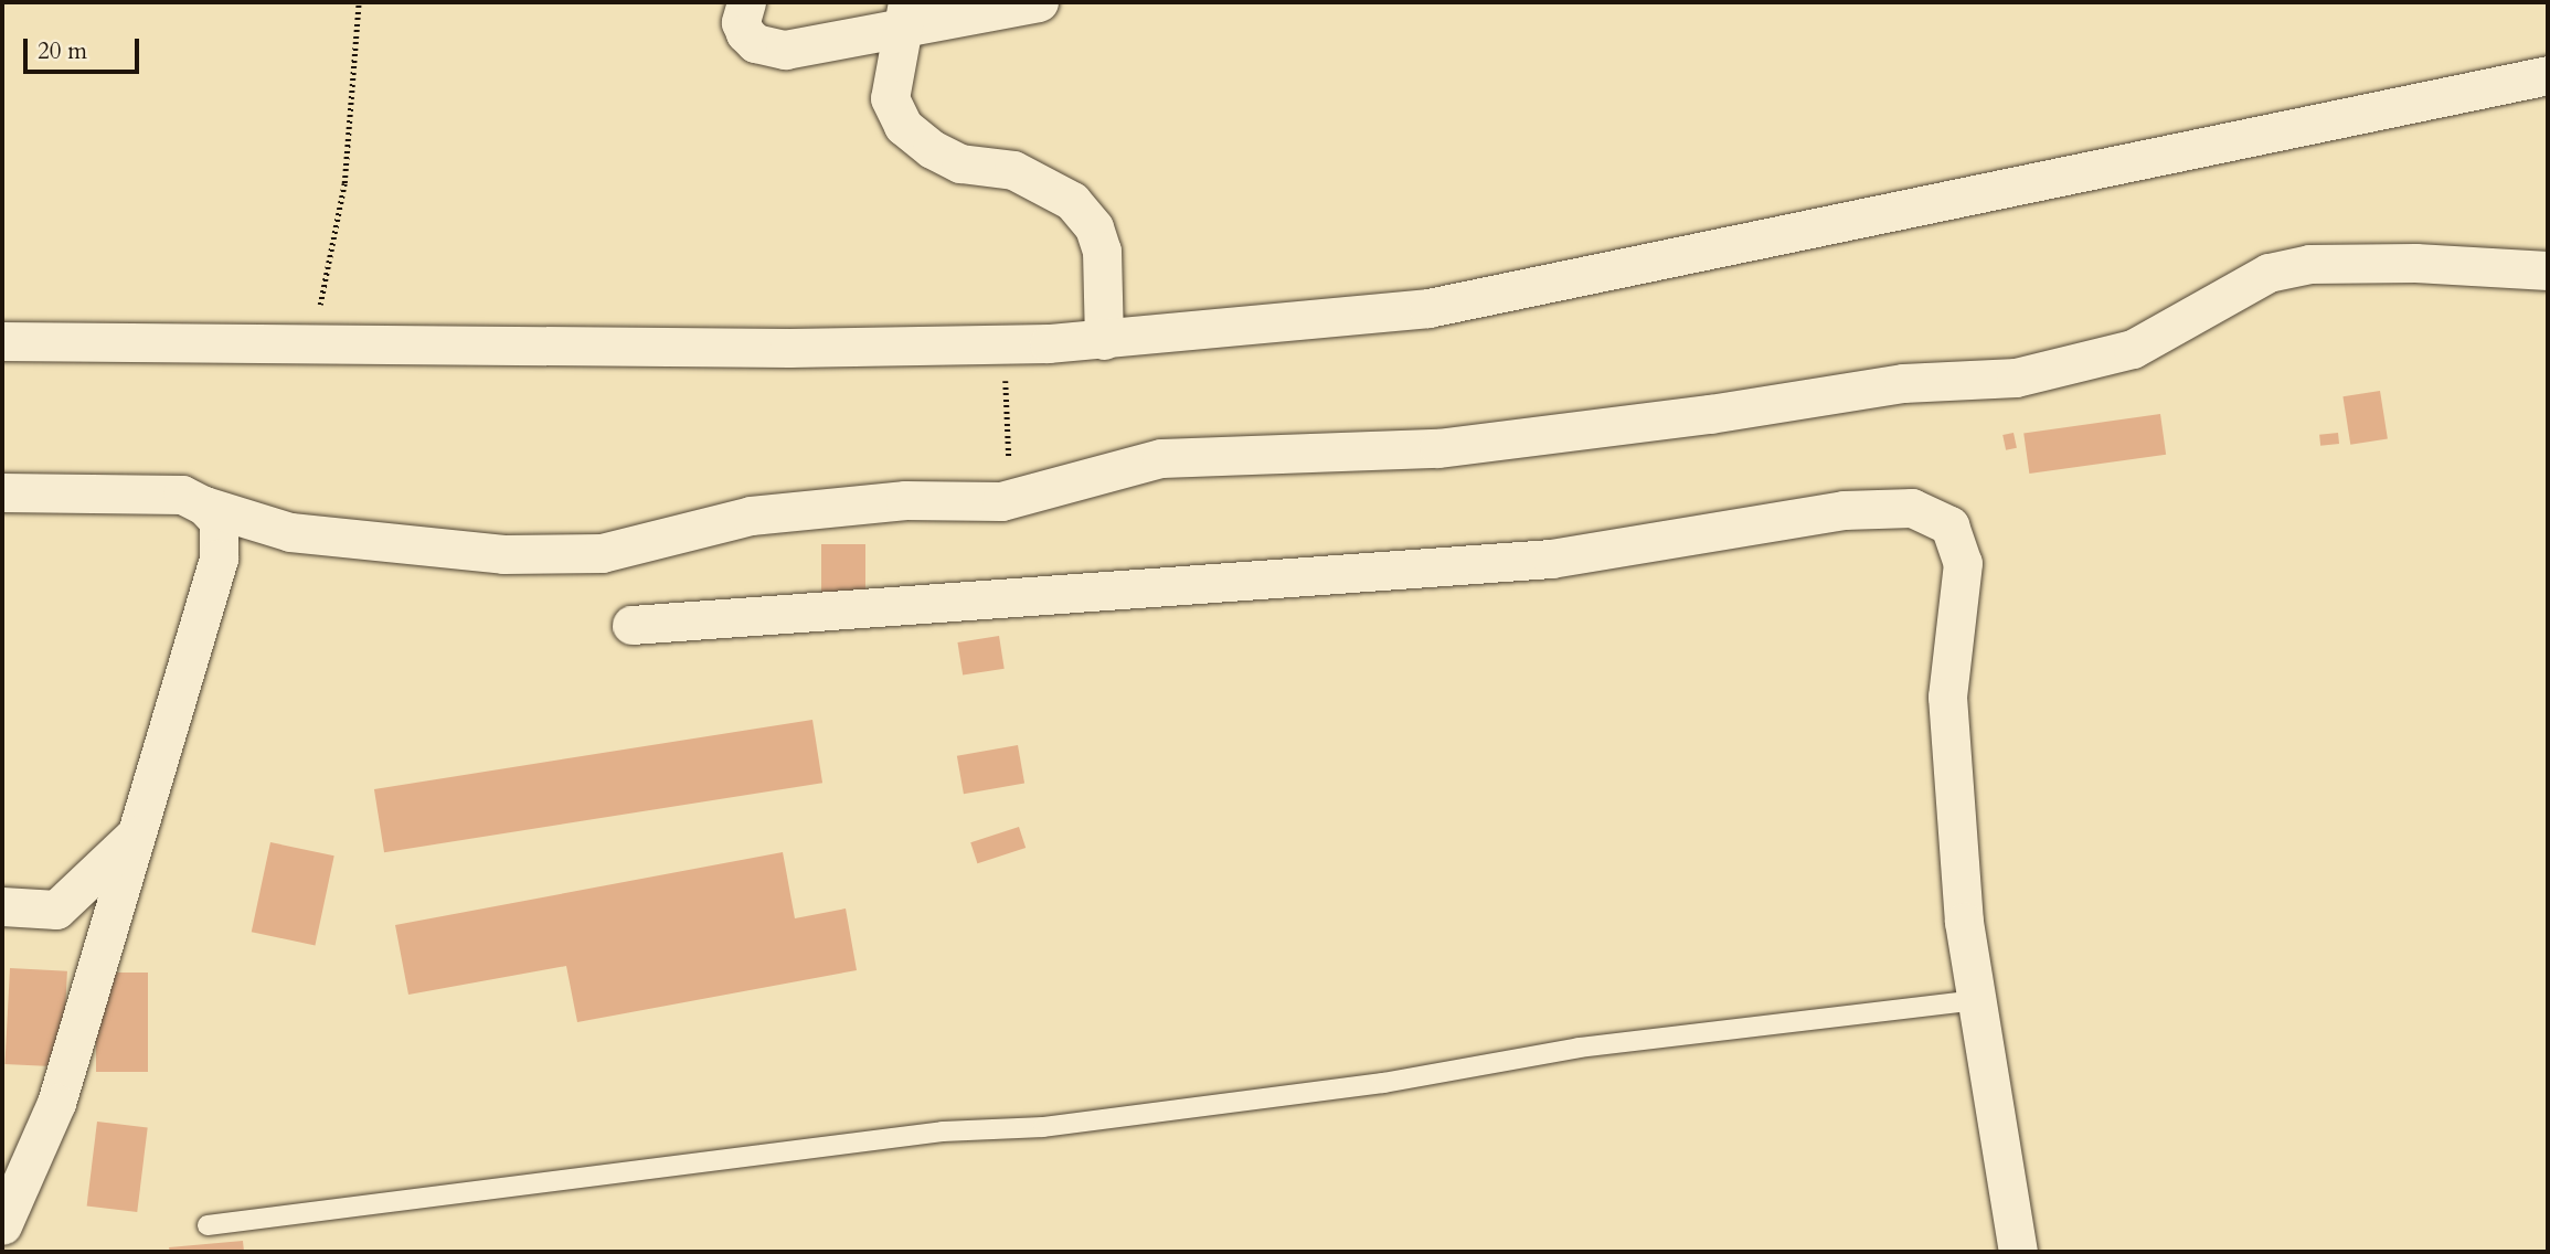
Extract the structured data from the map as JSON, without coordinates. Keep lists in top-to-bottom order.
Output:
{
  "scale_bar": "20 m"
}
